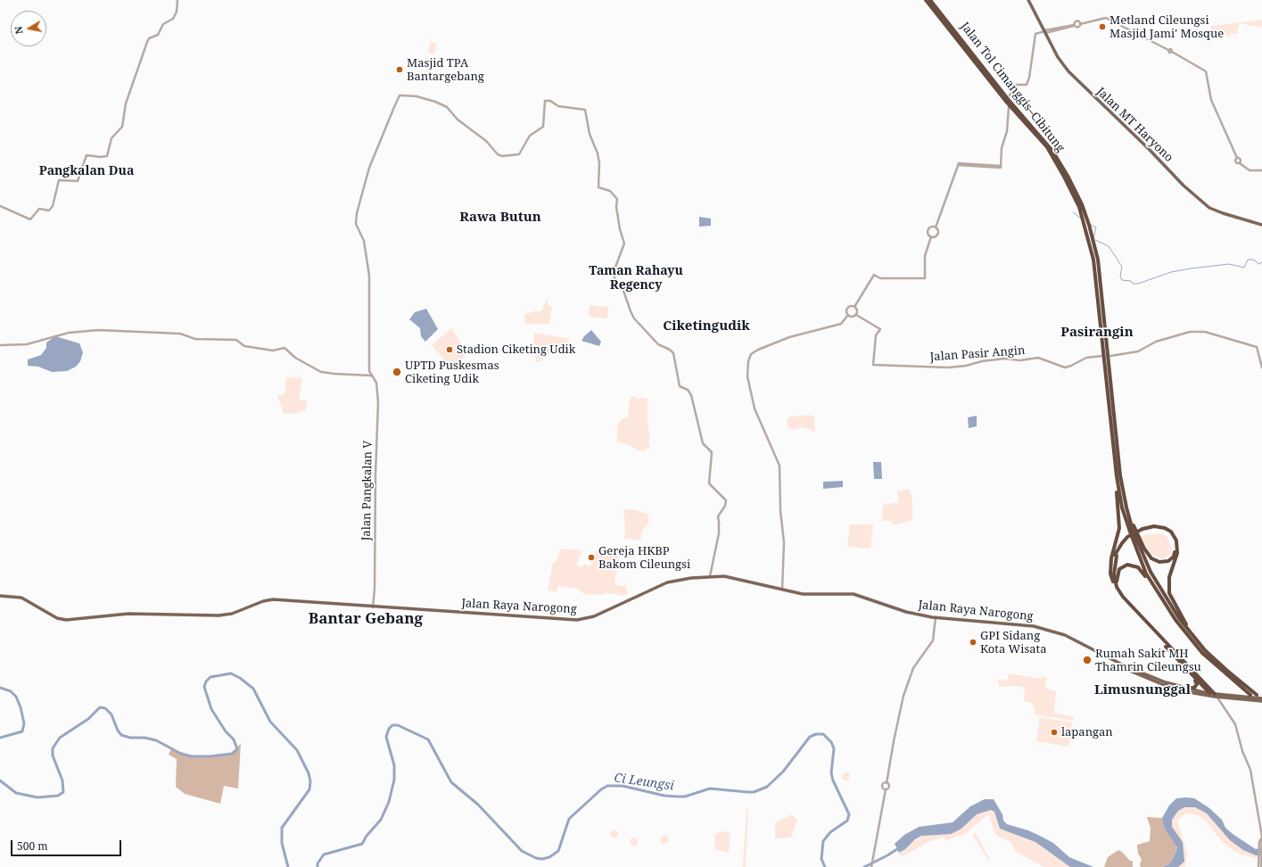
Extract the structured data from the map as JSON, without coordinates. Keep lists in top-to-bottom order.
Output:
{
  "streets": {
    "highway": ["Jalan Tol Cimanggis–Cibitung"],
    "main road": ["Jalan MT Haryono", "Jalan Raya Narogong"],
    "street": ["Jalan Pasir Angin", "Jalan Pangkalan V"]
  },
  "crossings": [
    ["Jalan Pangkalan V", "Jalan Raya Narogong"]
  ],
  "districts": [
    "Pangkalan Dua",
    "Rawa Butun",
    "Taman Rahayu Regency",
    "Ciketingudik",
    "Pasirangin",
    "Bantar Gebang",
    "Limusnunggal"
  ],
  "water": ["Ci Leungsi"],
  "places": [
    "Metland Cileungsi Masjid Jami' Mosque",
    "Masjid TPA Bantargebang",
    "Stadion Ciketing Udik",
    "UPTD Puskesmas Ciketing Udik",
    "Gereja HKBP Bakom Cileungsi",
    "GPI Sidang Kota Wisata",
    "Rumah Sakit MH Thamrin Cileungsu",
    "lapangan"
  ],
  "scale_bar": "500 m",
  "north": "left"
}
